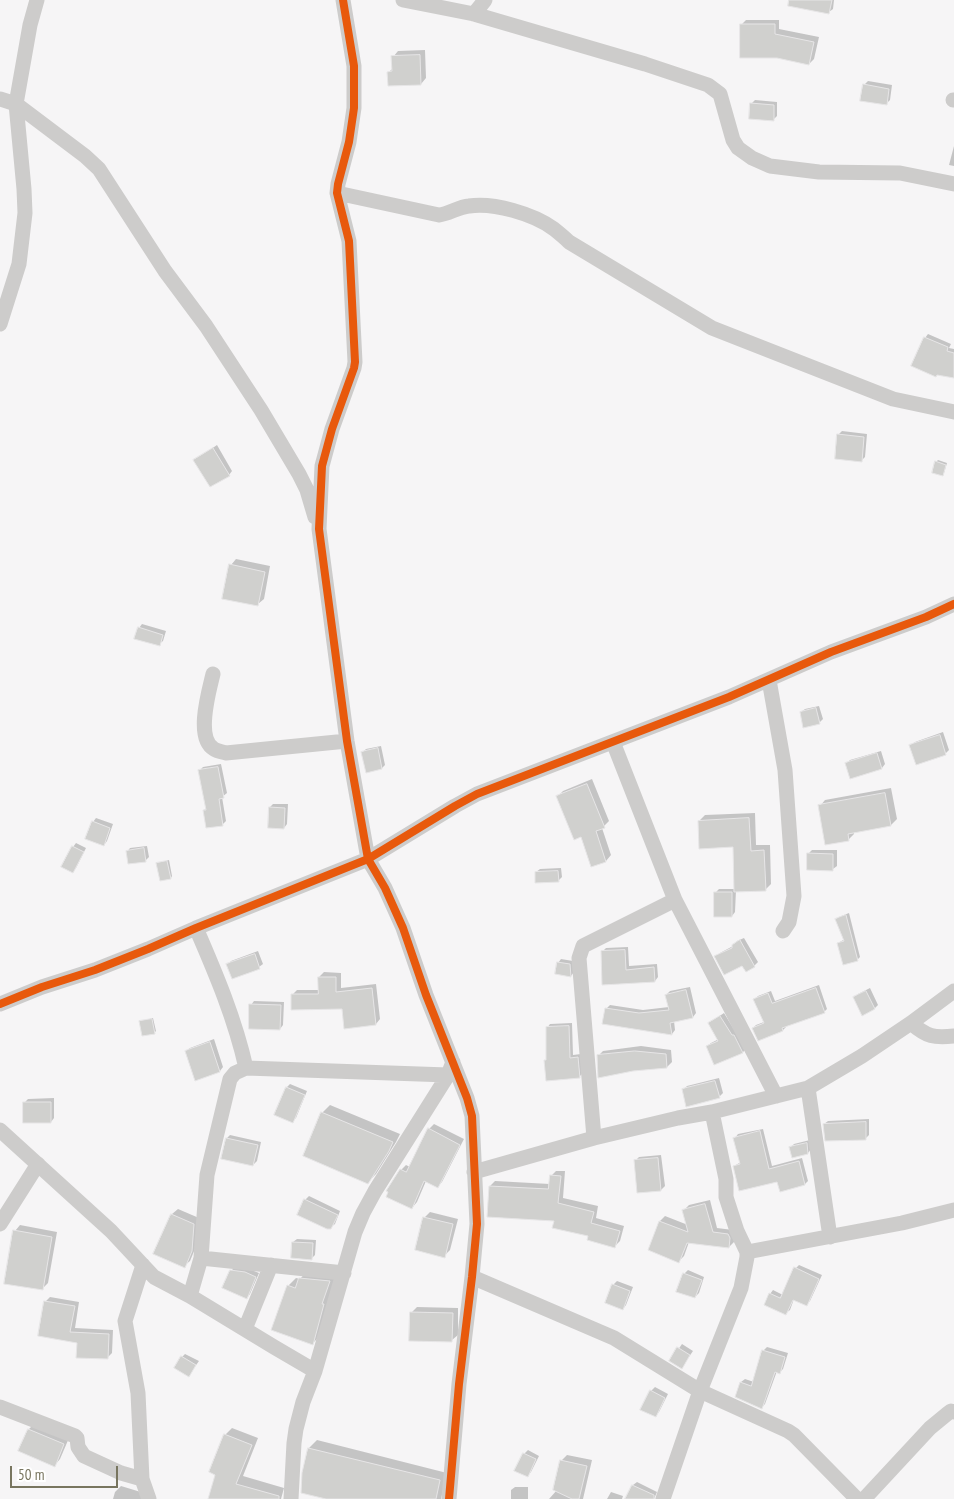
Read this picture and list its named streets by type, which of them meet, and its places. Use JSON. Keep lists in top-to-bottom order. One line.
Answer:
{"scale_bar":"50 m"}
